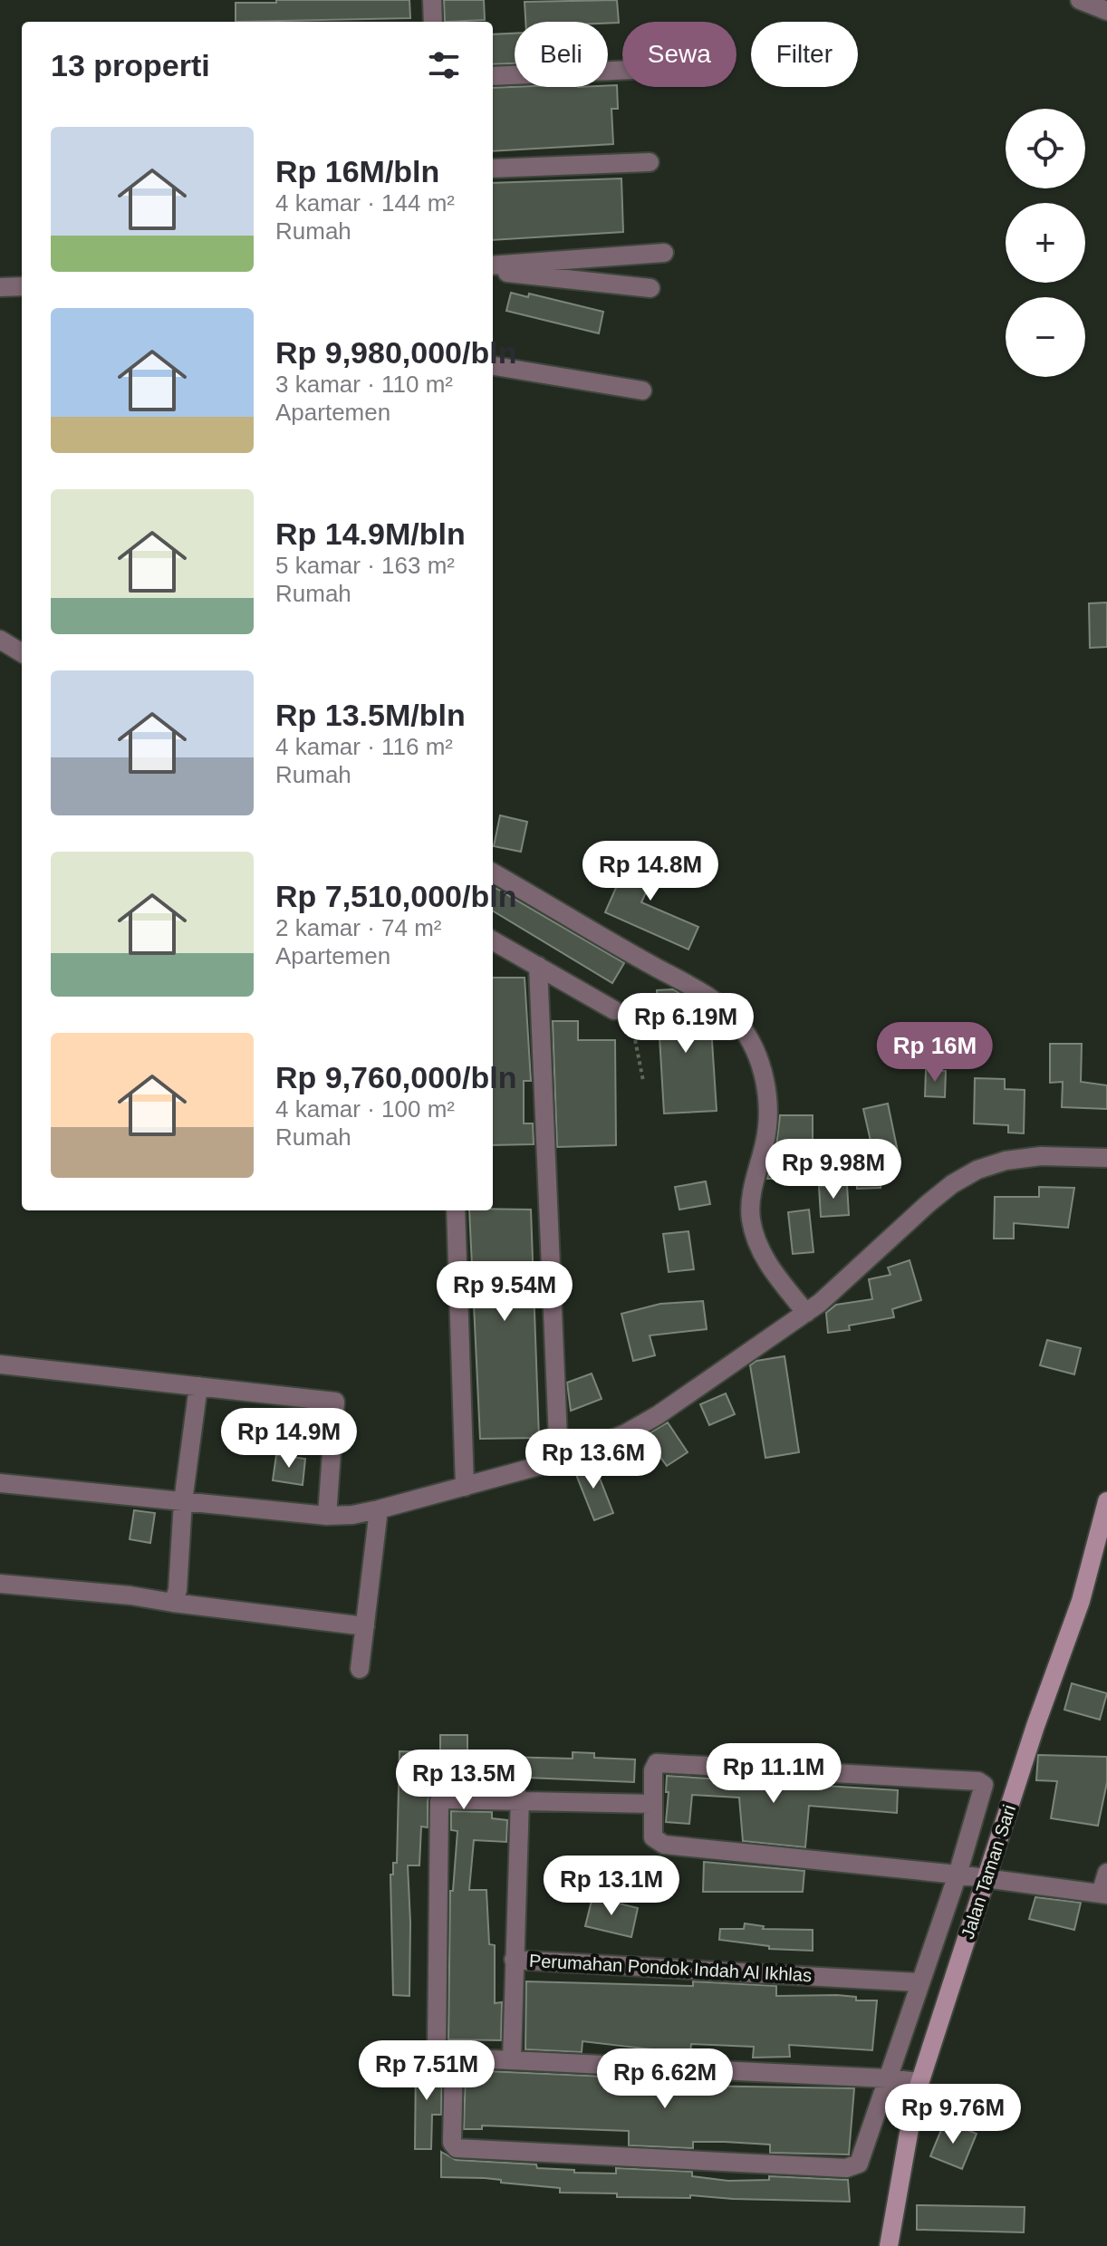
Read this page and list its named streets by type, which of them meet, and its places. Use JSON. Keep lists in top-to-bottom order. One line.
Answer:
{"streets":{"street":["Jalan Taman Sari","Perumahan Pondok Indah Al Ikhlas"]},"page":{"chip":["Beli","Sewa","Filter"],"heading":"13 properti","map_buttons":["+","−"],"list":[{"name":"Rp 16M/bln","note":"4 kamar · 144 m² · Rumah"},{"name":"Rp 9,980,000/bln","note":"3 kamar · 110 m² · Apartemen"},{"name":"Rp 14.9M/bln","note":"5 kamar · 163 m² · Rumah"},{"name":"Rp 13.5M/bln","note":"4 kamar · 116 m² · Rumah"},{"name":"Rp 7,510,000/bln","note":"2 kamar · 74 m² · Apartemen"},{"name":"Rp 9,760,000/bln","note":"4 kamar · 100 m² · Rumah"}],"price":["Rp 14.8M","Rp 6.19M","Rp 16M","Rp 9.98M","Rp 9.54M","Rp 14.9M","Rp 13.6M","Rp 11.1M","Rp 13.5M","Rp 13.1M","Rp 7.51M","Rp 6.62M","Rp 9.76M"]}}
